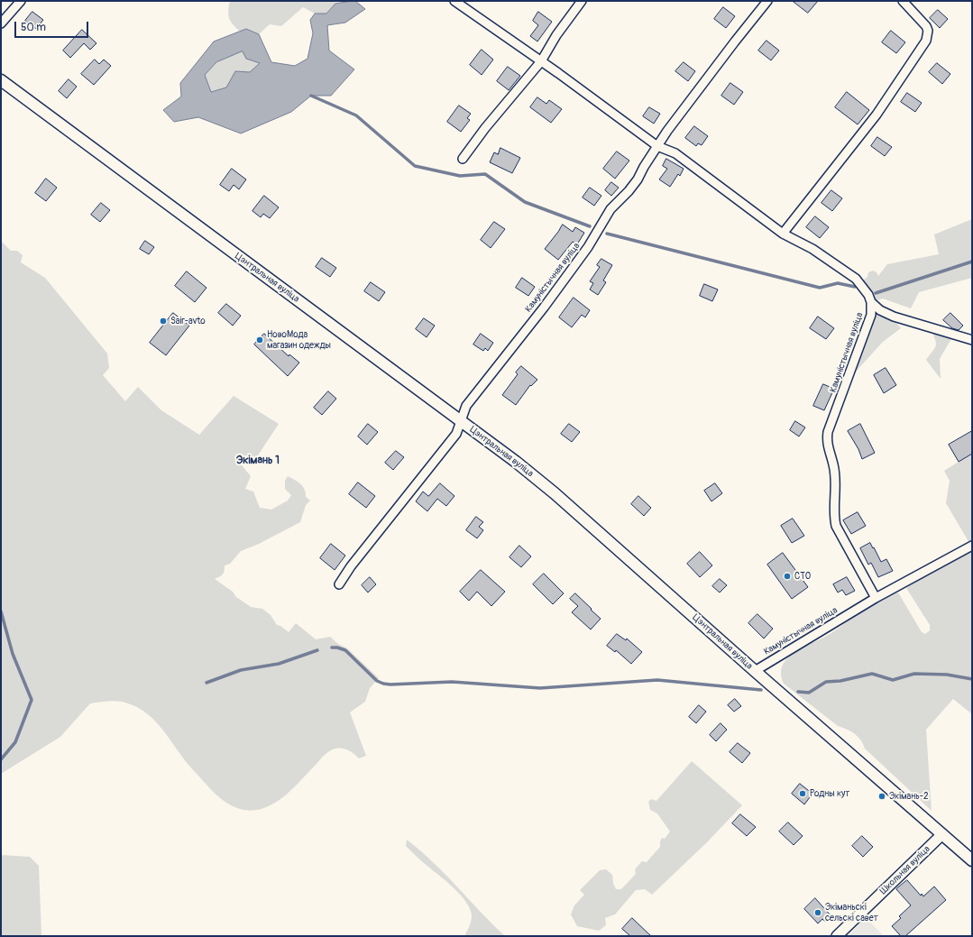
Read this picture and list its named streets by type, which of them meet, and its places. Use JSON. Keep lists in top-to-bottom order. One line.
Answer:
{"streets":{"main road":["Цэнтральная вуліца"],"street":["Камуністычная вуліца","Школьная вуліца"]},"crossings":[["Цэнтральная вуліца","Камуністычная вуліца"],["Цэнтральная вуліца","Школьная вуліца"]],"districts":["Экімань 1"],"places":["Sair-avto","НовоМода магазин одежды","СТО","Родны кут","Экімань-2","Экіманьскі сельскі савет"],"scale_bar":"50 m"}
